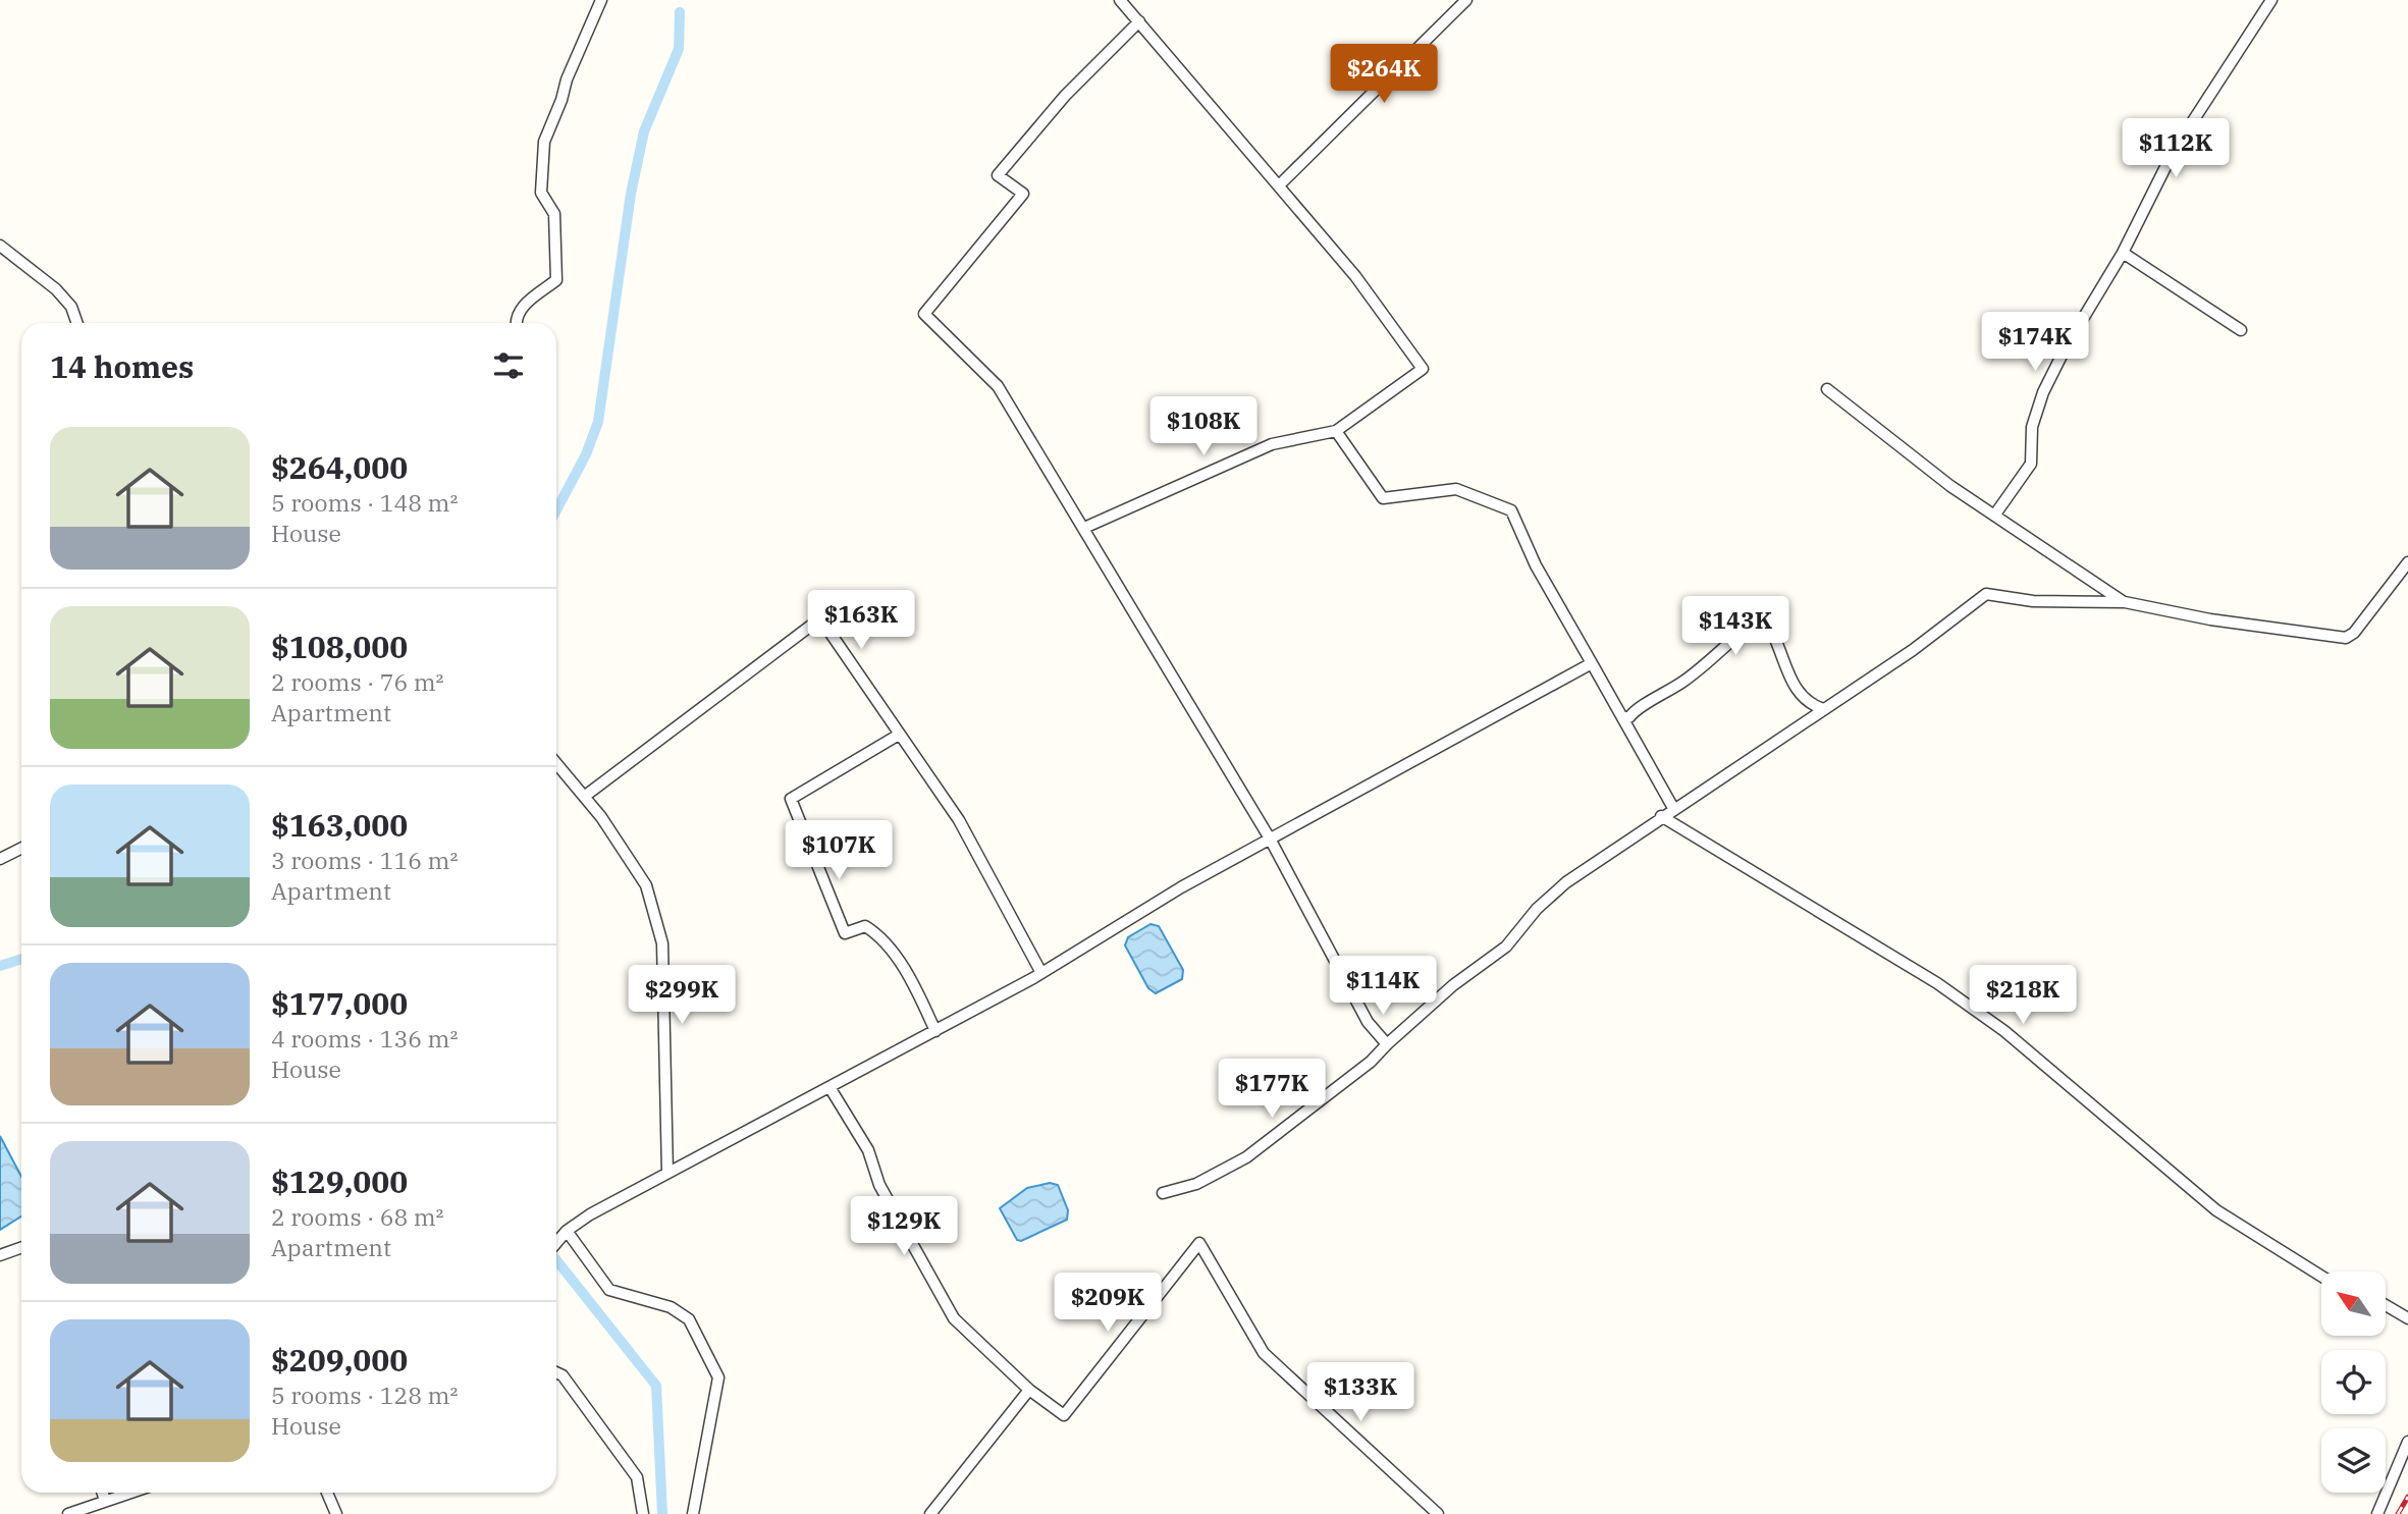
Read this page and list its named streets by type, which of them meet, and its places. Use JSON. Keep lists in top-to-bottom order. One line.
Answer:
{"north":"top left","page":{"price":["$264K","$112K","$174K","$108K","$163K","$143K","$107K","$114K","$299K","$218K","$177K","$129K","$209K","$133K"],"heading":"14 homes","list":[{"name":"$264,000","note":"5 rooms · 148 m² · House"},{"name":"$108,000","note":"2 rooms · 76 m² · Apartment"},{"name":"$163,000","note":"3 rooms · 116 m² · Apartment"},{"name":"$177,000","note":"4 rooms · 136 m² · House"},{"name":"$129,000","note":"2 rooms · 68 m² · Apartment"},{"name":"$209,000","note":"5 rooms · 128 m² · House"}]}}
